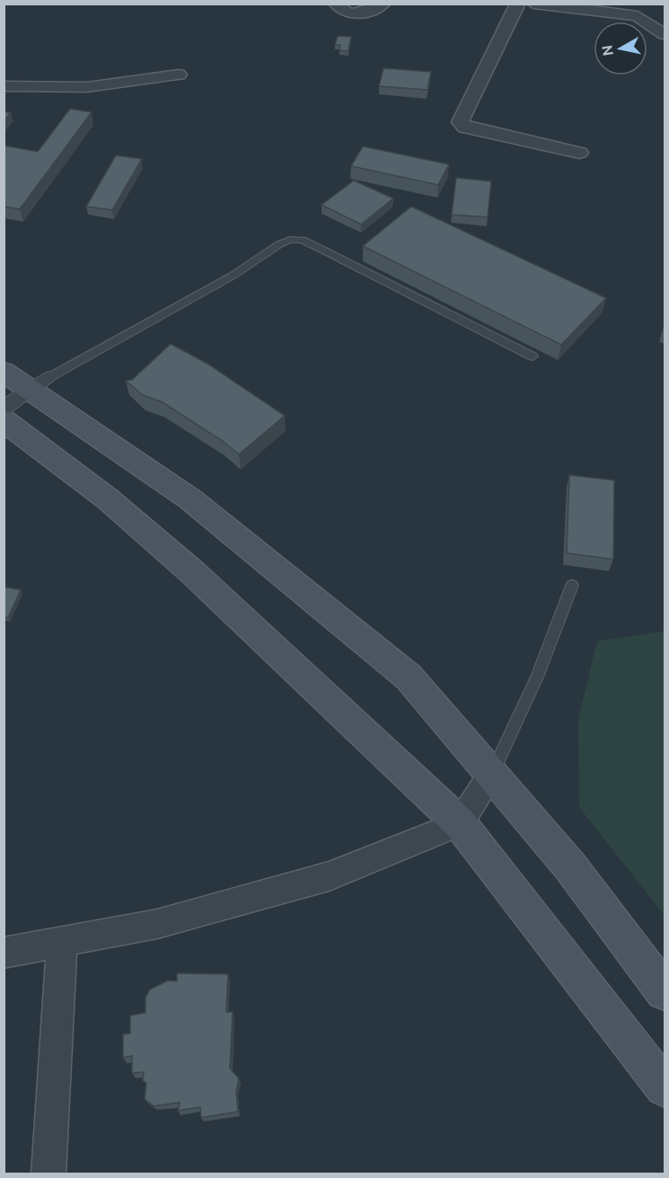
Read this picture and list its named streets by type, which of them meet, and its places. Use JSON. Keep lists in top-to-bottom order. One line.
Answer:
{"north":"left"}
